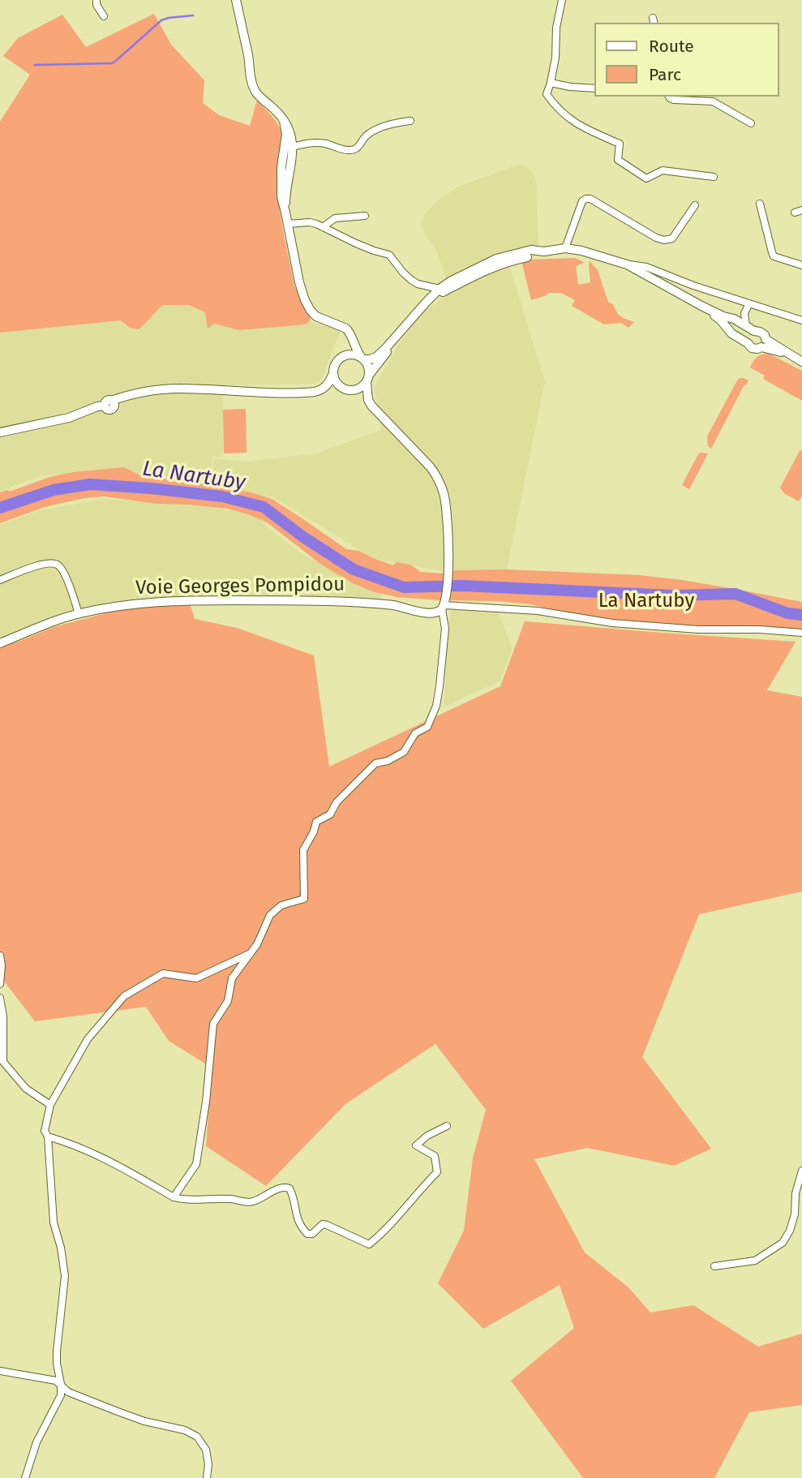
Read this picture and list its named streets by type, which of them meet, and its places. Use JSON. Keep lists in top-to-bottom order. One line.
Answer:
{"streets":{"main road":["Voie Georges Pompidou"]},"water":["La Nartuby"],"parks":["La Nartuby"],"legend":["Route","Parc"]}
